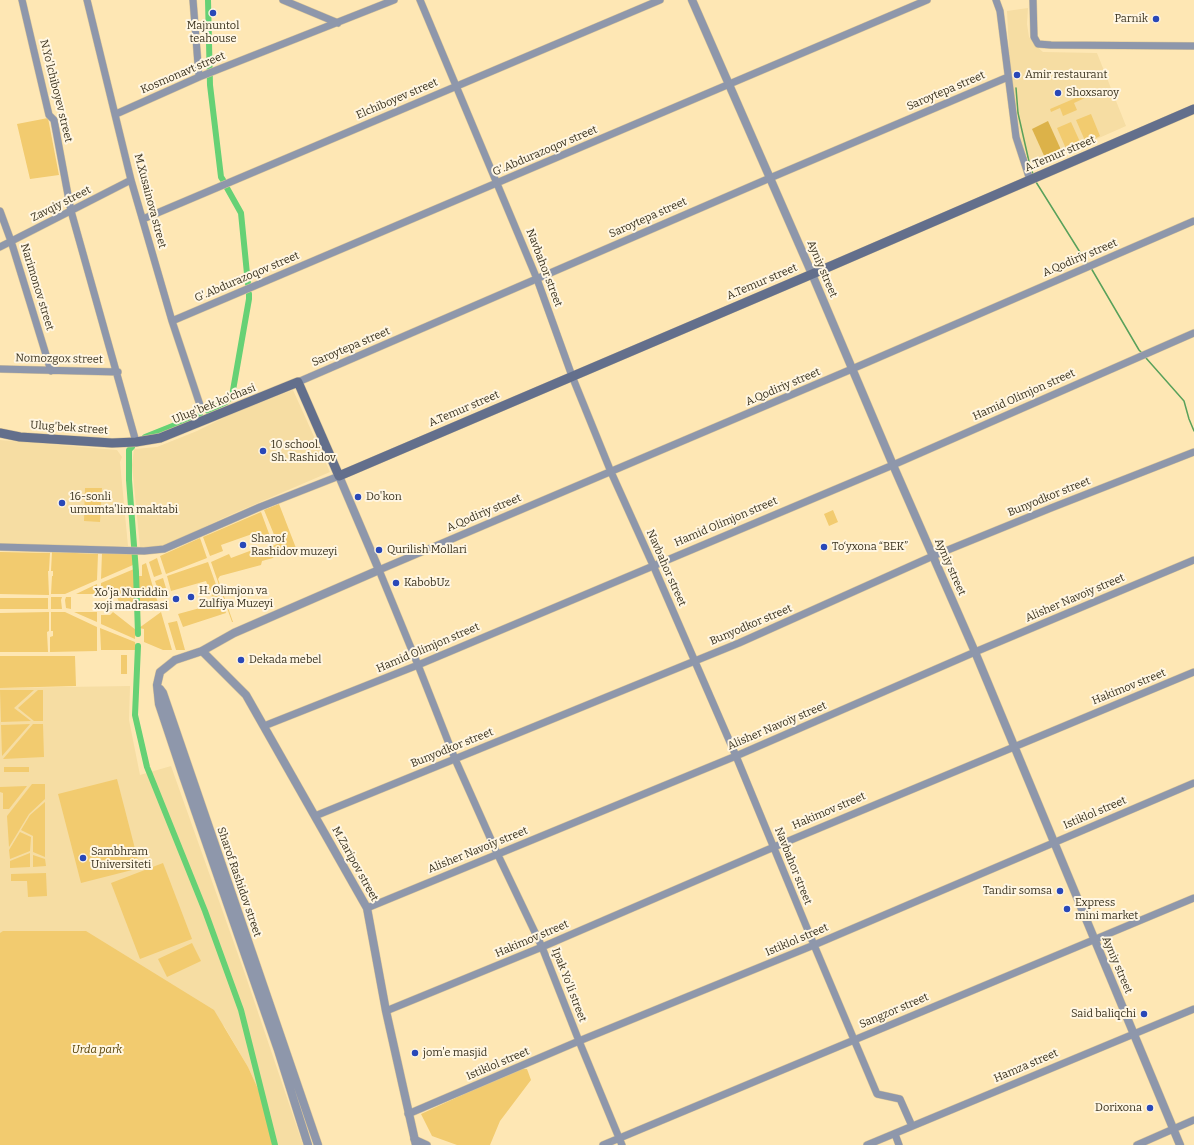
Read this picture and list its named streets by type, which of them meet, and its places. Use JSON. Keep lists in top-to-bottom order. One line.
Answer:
{"streets":{"main road":["A.Temur street","Ulug'bek ko'chasi","Ulug'bek street"],"street":["Kosmonavt street","N.Yo'lchiboyev street","Saroytepa street","Elchiboyev street","G'.Abdurazoqov street","M.Xusainova street","Zavqiy street","A.Qodiriy street","Navbahor street","Ayniy street","Narimonov street","Nomozgoх street","Hamid Olimjon street","Bunyodkor street","Alisher Navoiy street","Hakimov street","Istiklol street","M.Zaripov street","Sharof Rashidov street","Ipak Yo'li street","Sangzor street","Hamza street"]},"crossings":[["Kosmonavt street","M.Xusainova street"],["N.Yo'lchiboyev street","Zavqiy street"],["Saroytepa street","Navbahor street"],["Saroytepa street","Ayniy street"],["Saroytepa street","Ulug'bek ko'chasi"],["Elchiboyev street","M.Xusainova street"],["Elchiboyev street","Navbahor street"],["G'.Abdurazoqov street","M.Xusainova street"],["G'.Abdurazoqov street","Navbahor street"],["G'.Abdurazoqov street","Ayniy street"],["A.Temur street","Navbahor street"],["A.Temur street","Ayniy street"],["M.Xusainova street","Zavqiy street"],["Zavqiy street","Narimonov street"],["A.Qodiriy street","Navbahor street"],["A.Qodiriy street","Ayniy street"],["A.Qodiriy street","Ipak Yo'li street"],["Navbahor street","Hamid Olimjon street"],["Navbahor street","Bunyodkor street"],["Navbahor street","Alisher Navoiy street"],["Navbahor street","Hakimov street"],["Navbahor street","Istiklol street"],["Navbahor street","Sangzor street"],["Navbahor street","Hamza street"],["Ayniy street","Hamid Olimjon street"],["Ayniy street","Bunyodkor street"],["Ayniy street","Alisher Navoiy street"],["Ayniy street","Hakimov street"],["Ayniy street","Istiklol street"],["Ayniy street","Sangzor street"],["Ayniy street","Hamza street"],["Narimonov street","Nomozgoх street"],["Hamid Olimjon street","M.Zaripov street"],["Hamid Olimjon street","Ipak Yo'li street"],["Ulug'bek ko'chasi","Ulug'bek street"],["Bunyodkor street","M.Zaripov street"],["Bunyodkor street","Ipak Yo'li street"],["Alisher Navoiy street","M.Zaripov street"],["Alisher Navoiy street","Ipak Yo'li street"],["Hakimov street","M.Zaripov street"],["Hakimov street","Ipak Yo'li street"],["Istiklol street","M.Zaripov street"],["Istiklol street","Ipak Yo'li street"],["Ipak Yo'li street","Sangzor street"]],"parks":["Urda park"],"places":["Majnuntol teahouse","Parnik","Amir restaurant","Shoxsaroy","10 school. Sh. Rashidov","Do'kon","16-sonli umumta'lim maktabi","Sharof Rashidov muzeyi","To‘yxona “BEK”","Qurilish Mollari","KabobUz","H. Olimjon va Zulfiya Muzeyi","Xo'ja Nuriddin xoji madrasasi","Dekada mebel","Sambhram Universiteti","Tandir somsa","Express mini market","Said baliqchi","jom'e masjid","Dorixona"]}
